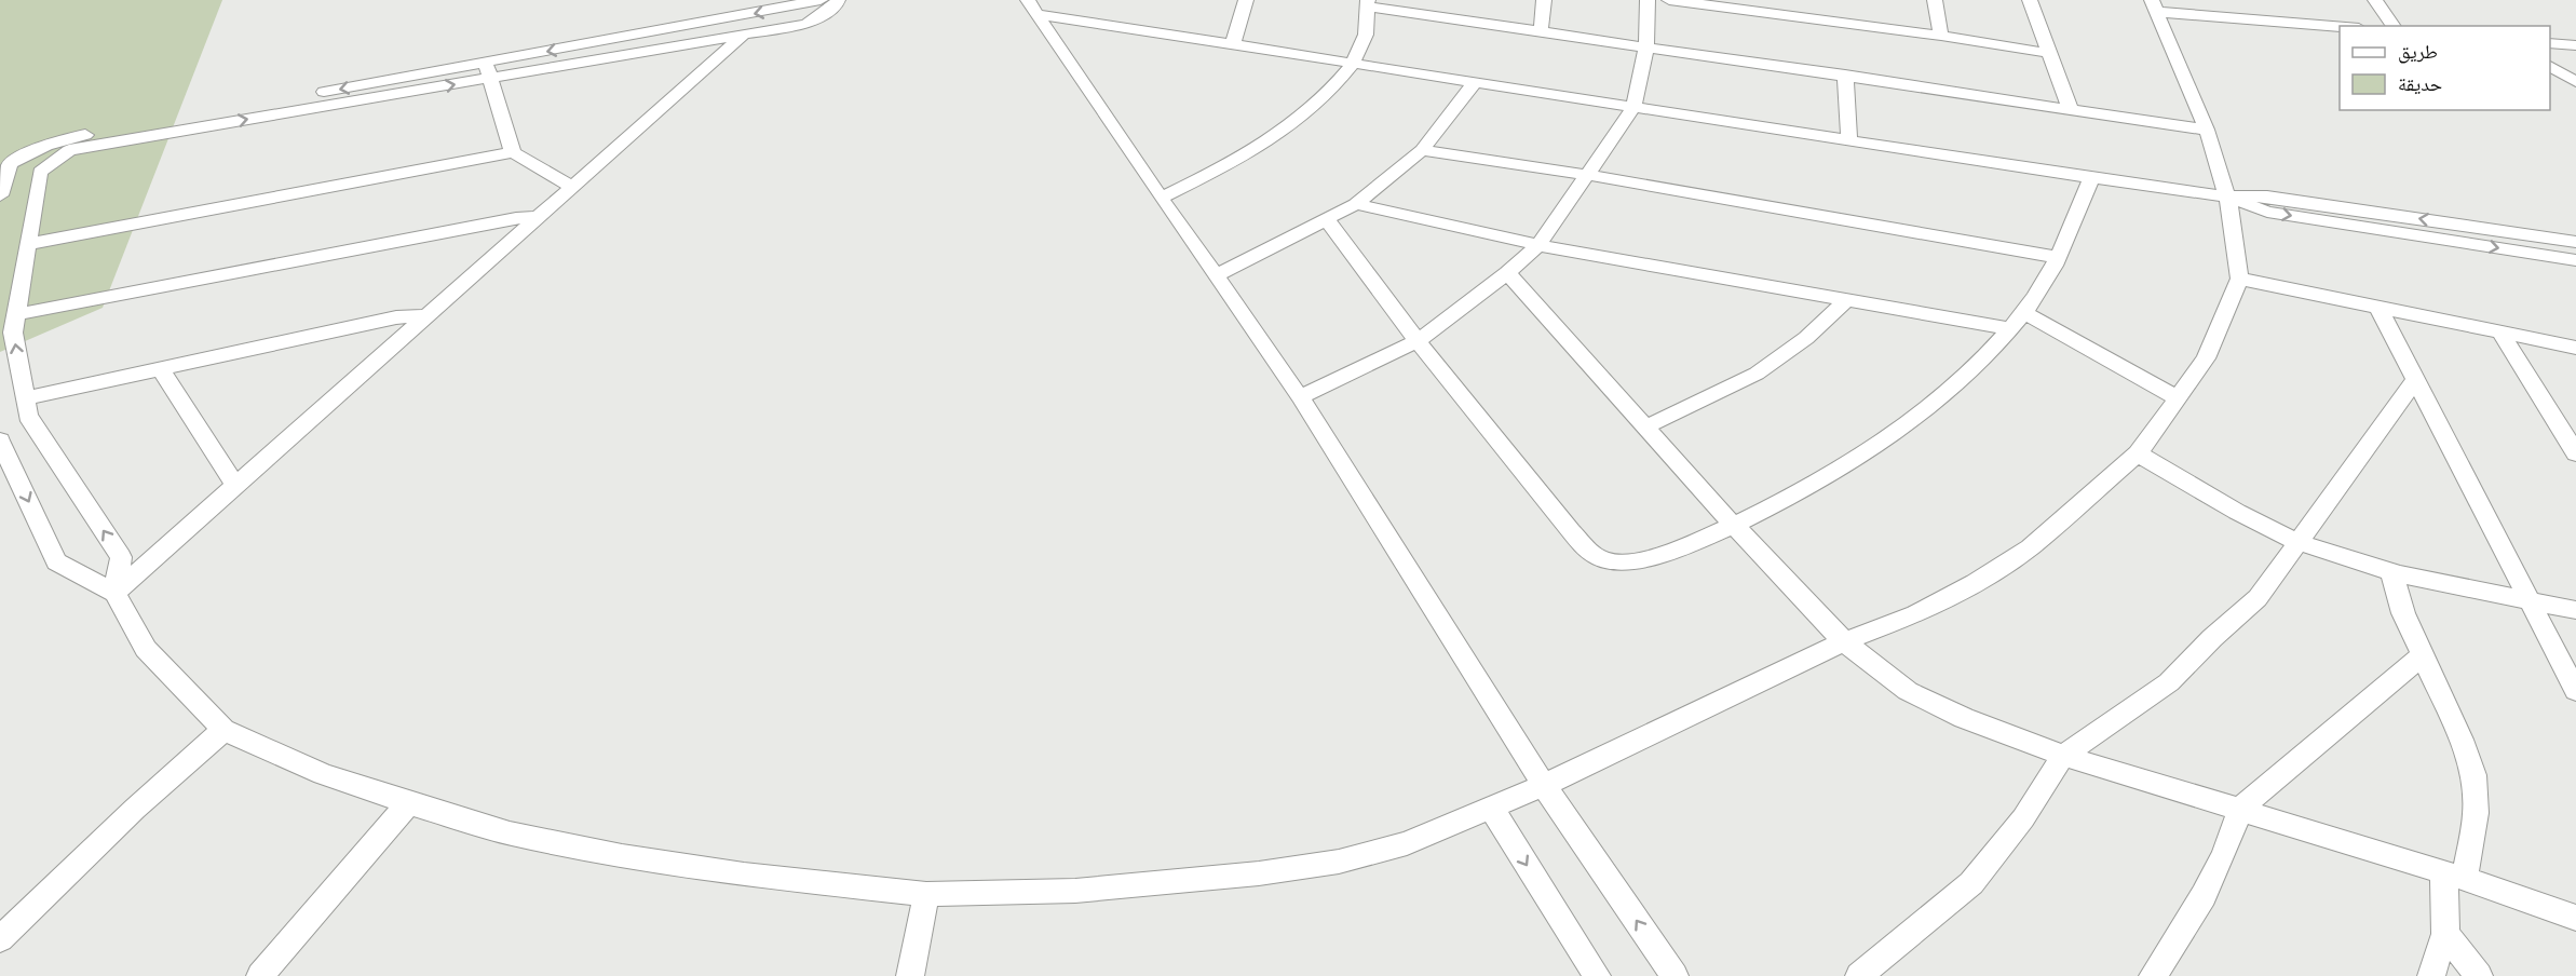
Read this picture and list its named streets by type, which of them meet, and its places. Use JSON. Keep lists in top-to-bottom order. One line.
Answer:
{"legend":["طريق","حديقة"]}
